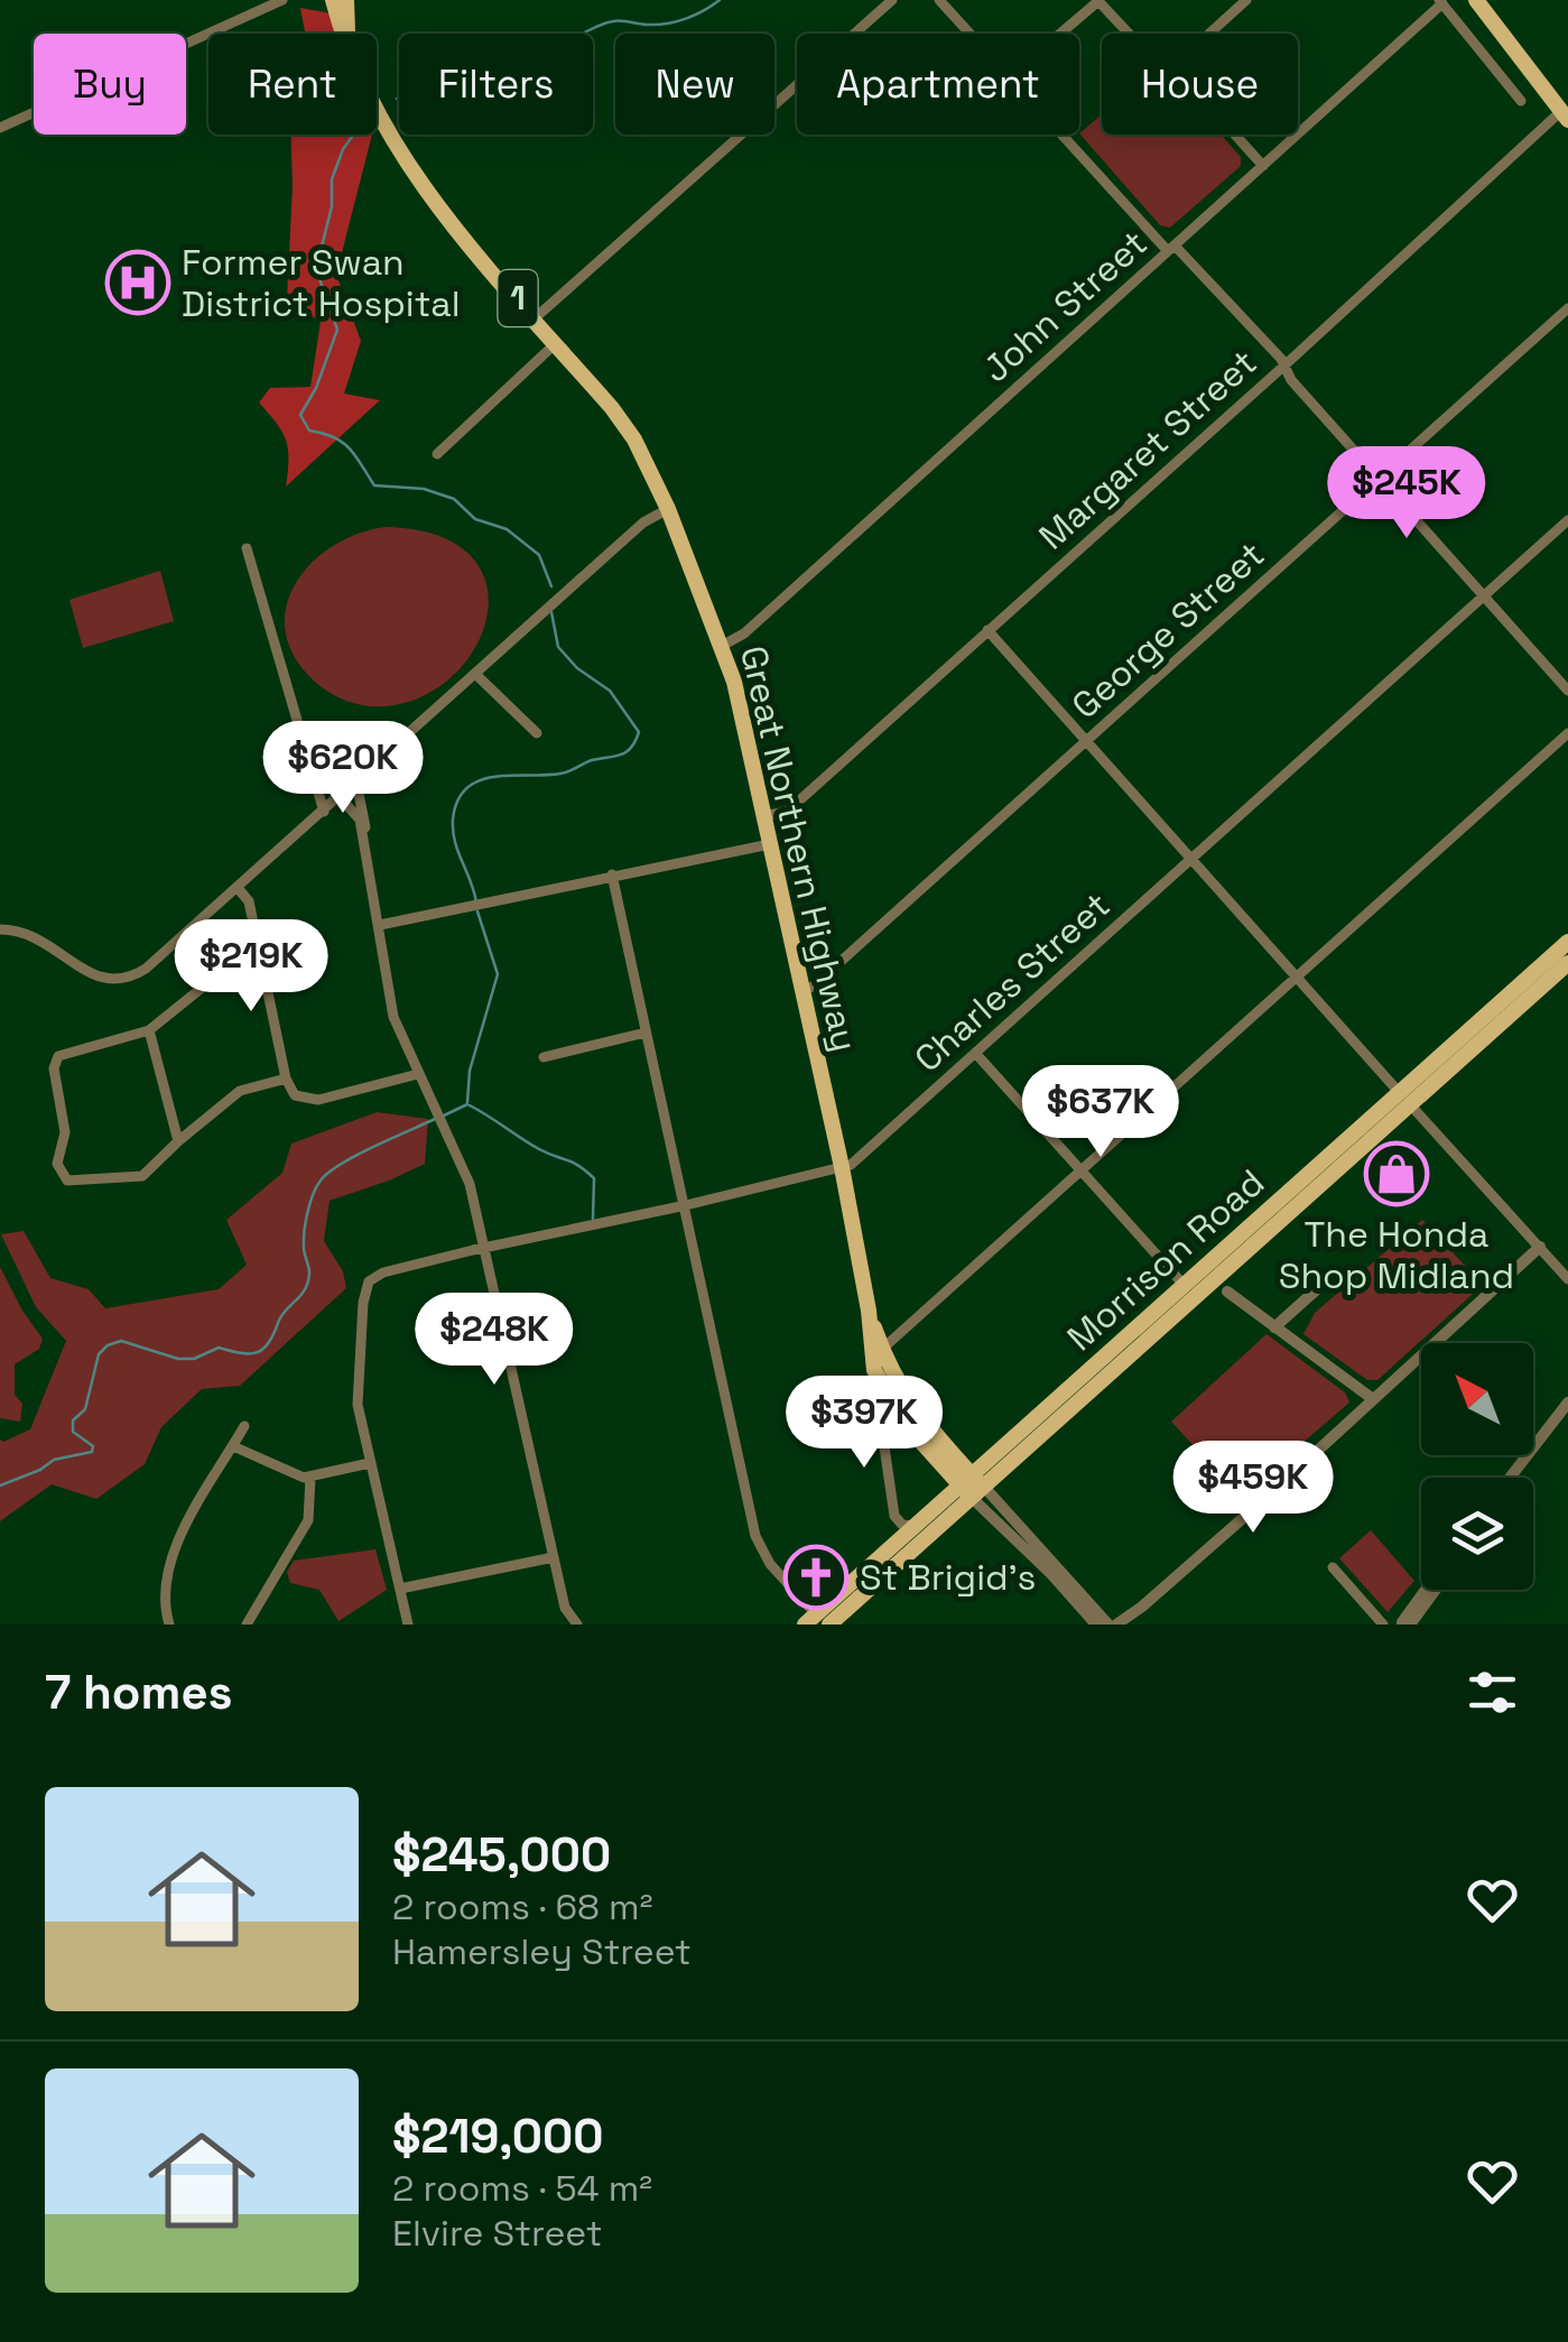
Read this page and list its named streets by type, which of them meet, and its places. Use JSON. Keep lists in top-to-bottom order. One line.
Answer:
{"streets":{"main road":["1","Great Northern Highway","Morrison Road"],"street":["John Street","Margaret Street","George Street","Charles Street"]},"crossings":[["John Street","Great Northern Highway"],["Margaret Street","Great Northern Highway"],["George Street","Great Northern Highway"],["Great Northern Highway","Charles Street"],["Great Northern Highway","Morrison Road"]],"places":{"hospital":["Former Swan District Hospital"],"shop":["The Honda Shop Midland"],"church":["St Brigid's"]},"north":"top left","page":{"chip":["Buy","Rent","Filters","New","Apartment","House"],"price":["$245K","$620K","$219K","$637K","$248K","$397K","$459K"],"heading":"7 homes","list":[{"name":"$245,000","note":"2 rooms · 68 m² · Hamersley Street"},{"name":"$219,000","note":"2 rooms · 54 m² · Elvire Street"}]}}
